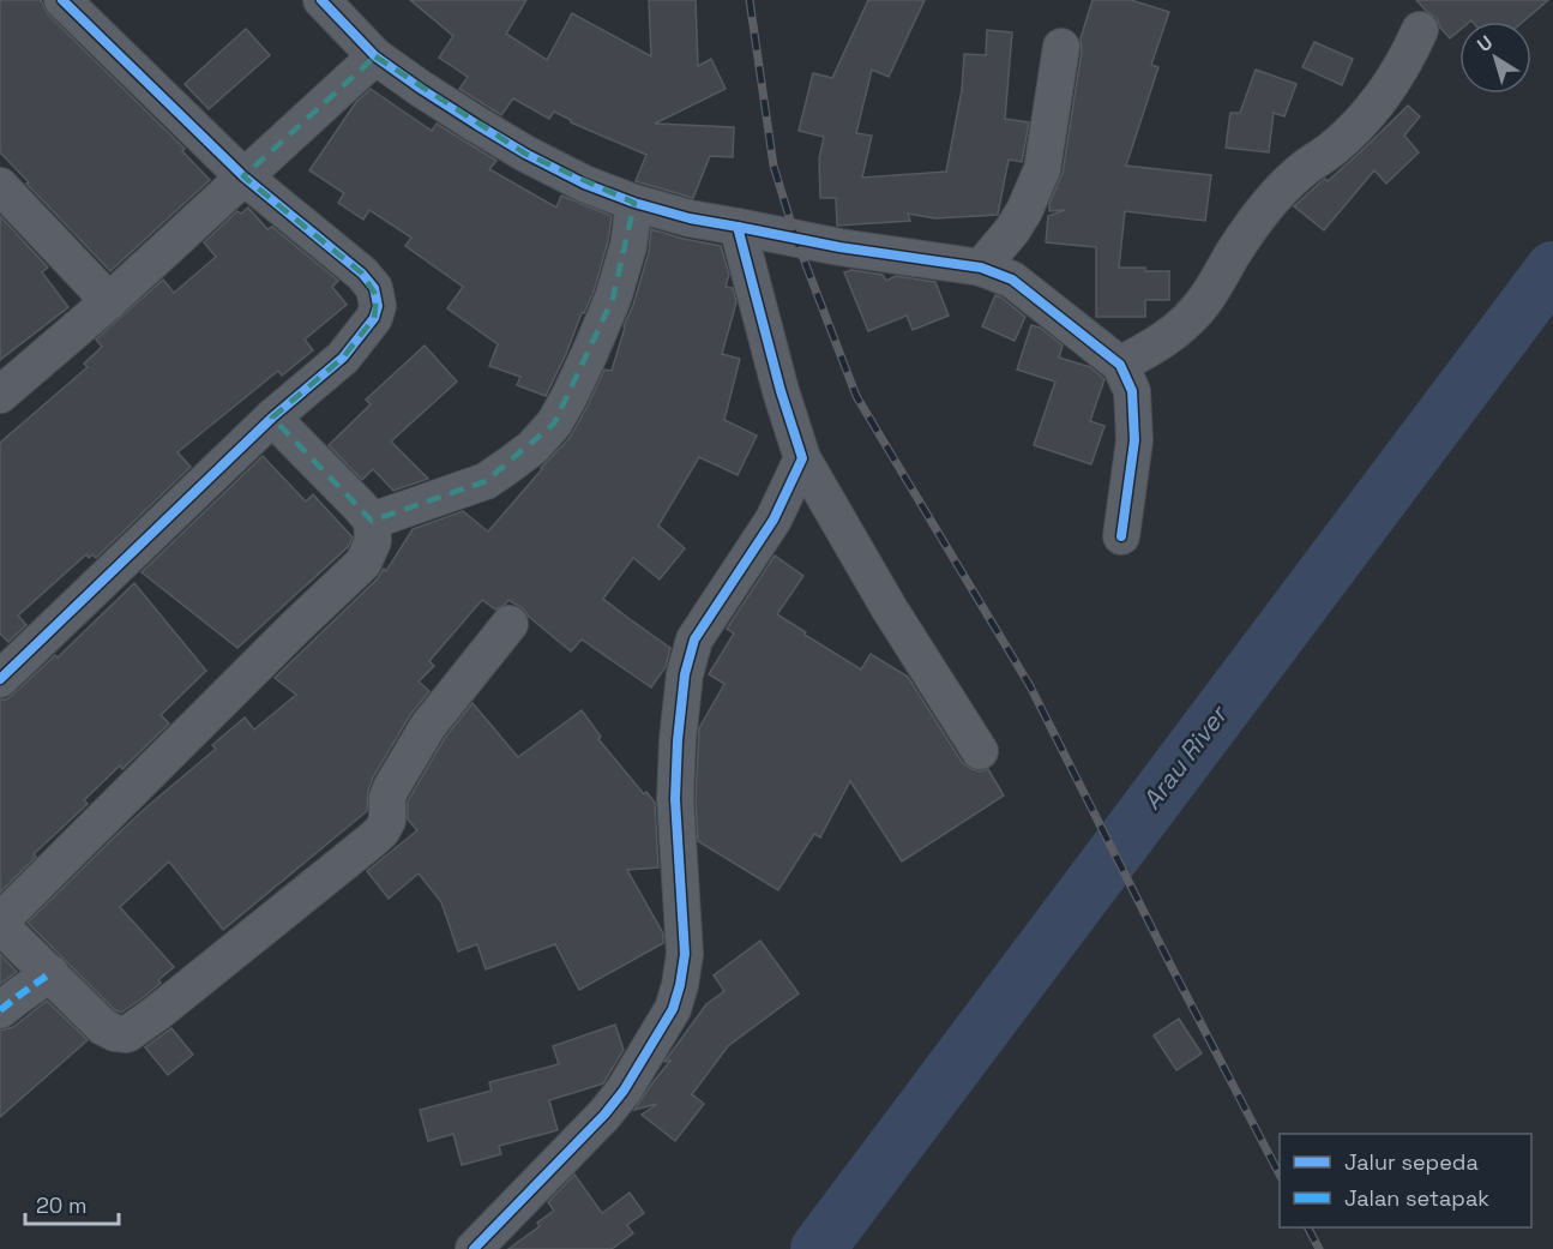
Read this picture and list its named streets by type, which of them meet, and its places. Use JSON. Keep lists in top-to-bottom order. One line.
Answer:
{"water":["Arau River"],"legend":["Jalur sepeda","Jalan setapak"],"scale_bar":"20 m","north":"top left"}
